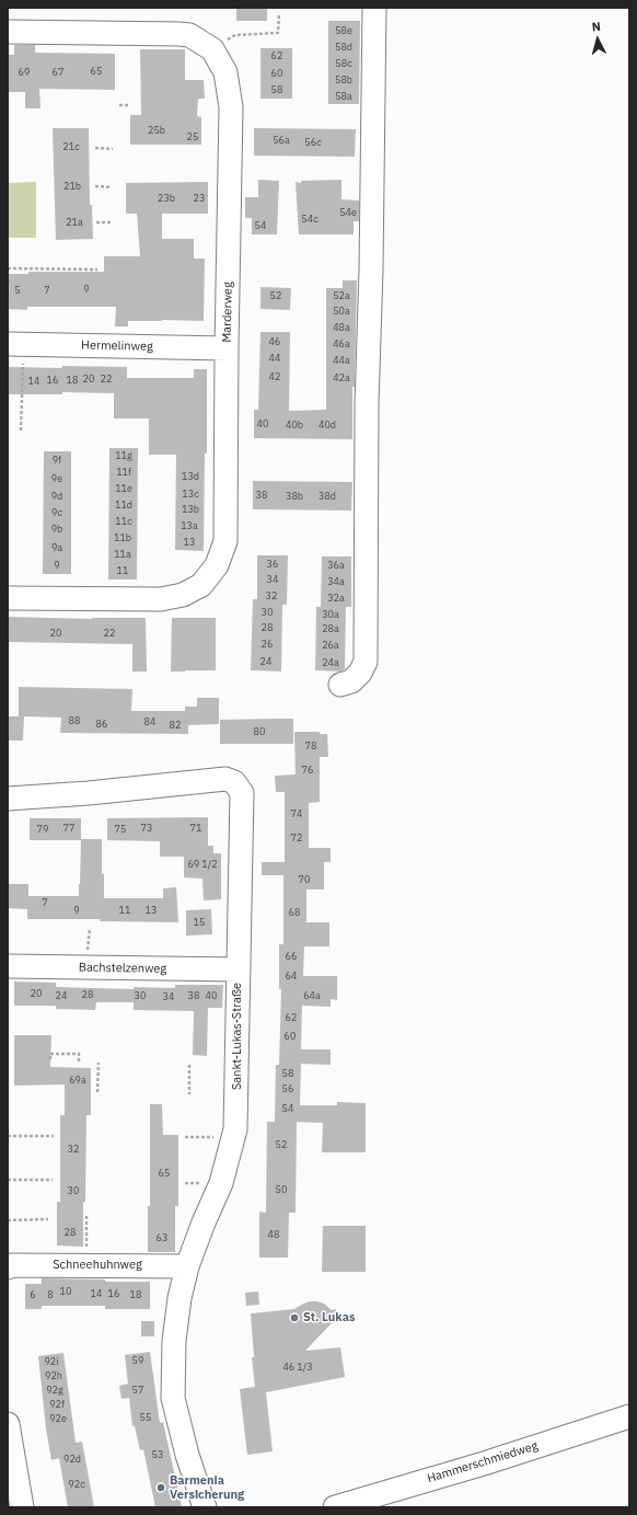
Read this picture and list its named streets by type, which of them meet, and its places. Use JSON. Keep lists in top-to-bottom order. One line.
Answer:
{"streets":{"street":["Marderweg","Hermelinweg","Bachstelzenweg","Sankt-Lukas-Straße","Schneehuhnweg","Hammerschmiedweg"]},"crossings":[["Marderweg","Hermelinweg"],["Bachstelzenweg","Sankt-Lukas-Straße"],["Sankt-Lukas-Straße","Schneehuhnweg"]],"places":["St. Lukas","Barmenia Versicherung"],"house_numbers":["58e","58d","62","58c","65","69","67","60","58b","58","58a","25b","25","56a","56c","21c","21b","23b","23","54e","54c","21a","54","9","5","7","52","52a","50a","48a","46","46a","44","44a","42","42a","20","22","16","18","14","40","40b","40d","11g","9f","11f","13d","9e","11e","13c","38","9d","38b","38d","11d","13b","9c","11c","13a","9b","11b","13","9a","11a","36","9","36a","11","34","34a","32","32a","30","30a","28","28a","20","22","26","26a","24","24a","88","84","86","82","80","78","76","74","77","73","71","79","75","72","69 1/2","70","7","9","11","13","68","15","66","64","20","28","24","30","38","40","64a","34","62","60","58","69a","56","54","52","32","65","50","30","28","48","63","10","14","16","6","8","18","59","92i","46 1/3","92h","92g","57","92f","55","92e","53","92d","92c"],"north":"top"}
